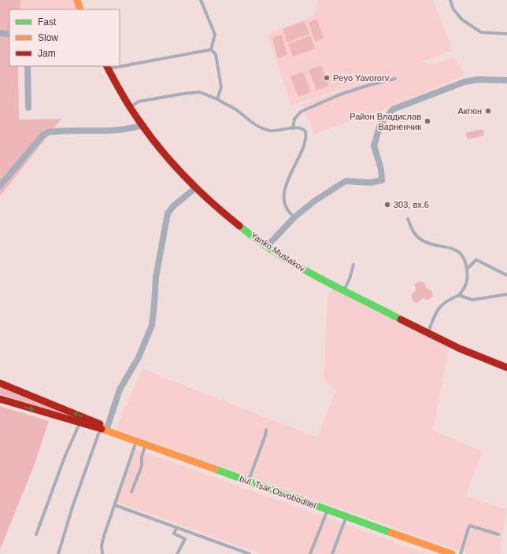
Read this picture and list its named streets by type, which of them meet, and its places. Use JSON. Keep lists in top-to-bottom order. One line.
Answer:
{"streets":{"main road":["Yanko Mustakov","bul. Tsar Osvoboditel"]},"places":["Peyo Yavororv","Акгюн","Район Владислав Варненчик","303, вх.6"],"legend":["Fast","Slow","Jam"]}
